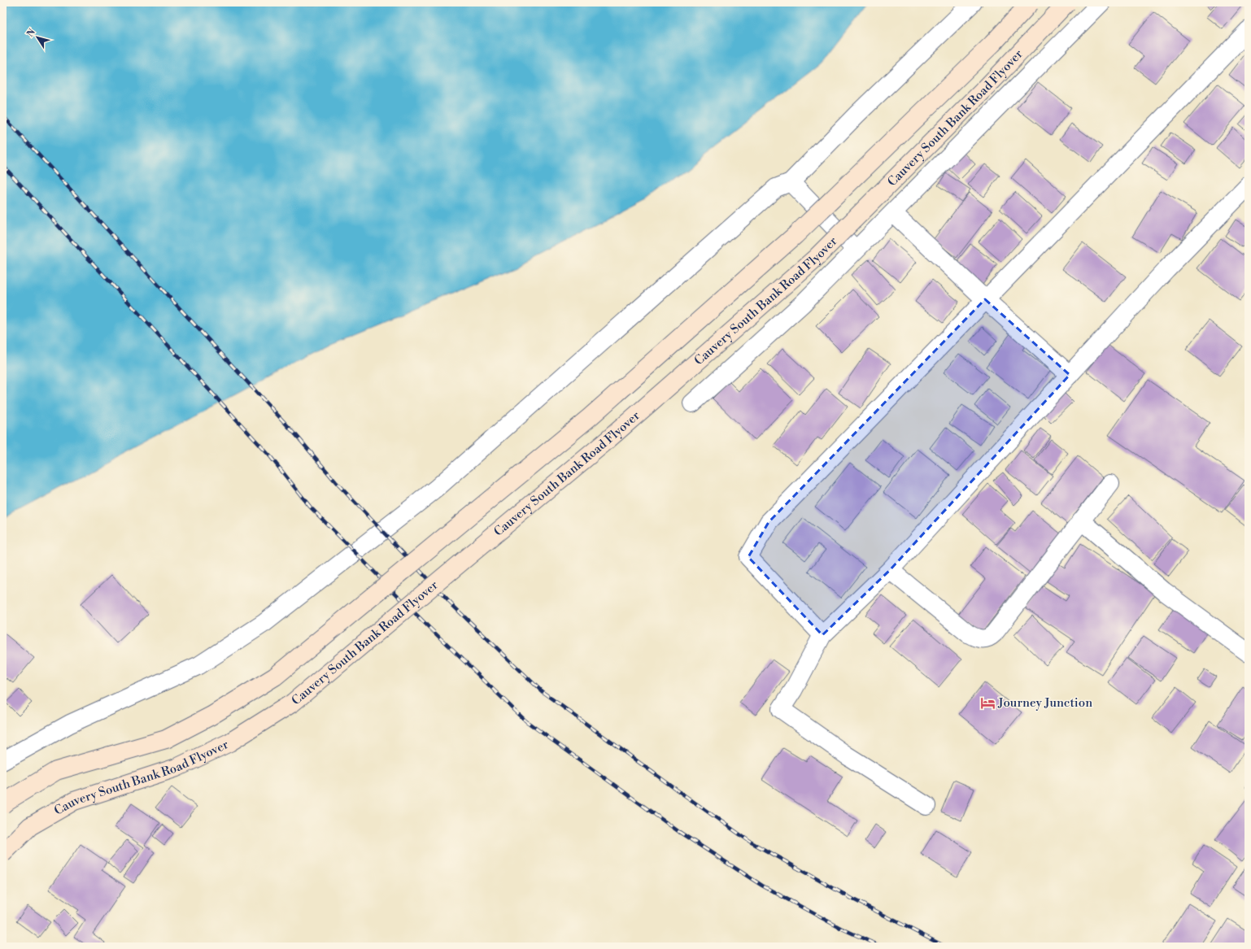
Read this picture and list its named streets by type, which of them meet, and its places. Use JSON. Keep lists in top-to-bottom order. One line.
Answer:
{"streets":{"main road":["Cauvery South Bank Road Flyover"]},"places":{"hotel":["Journey Junction"]},"north":"top left"}
